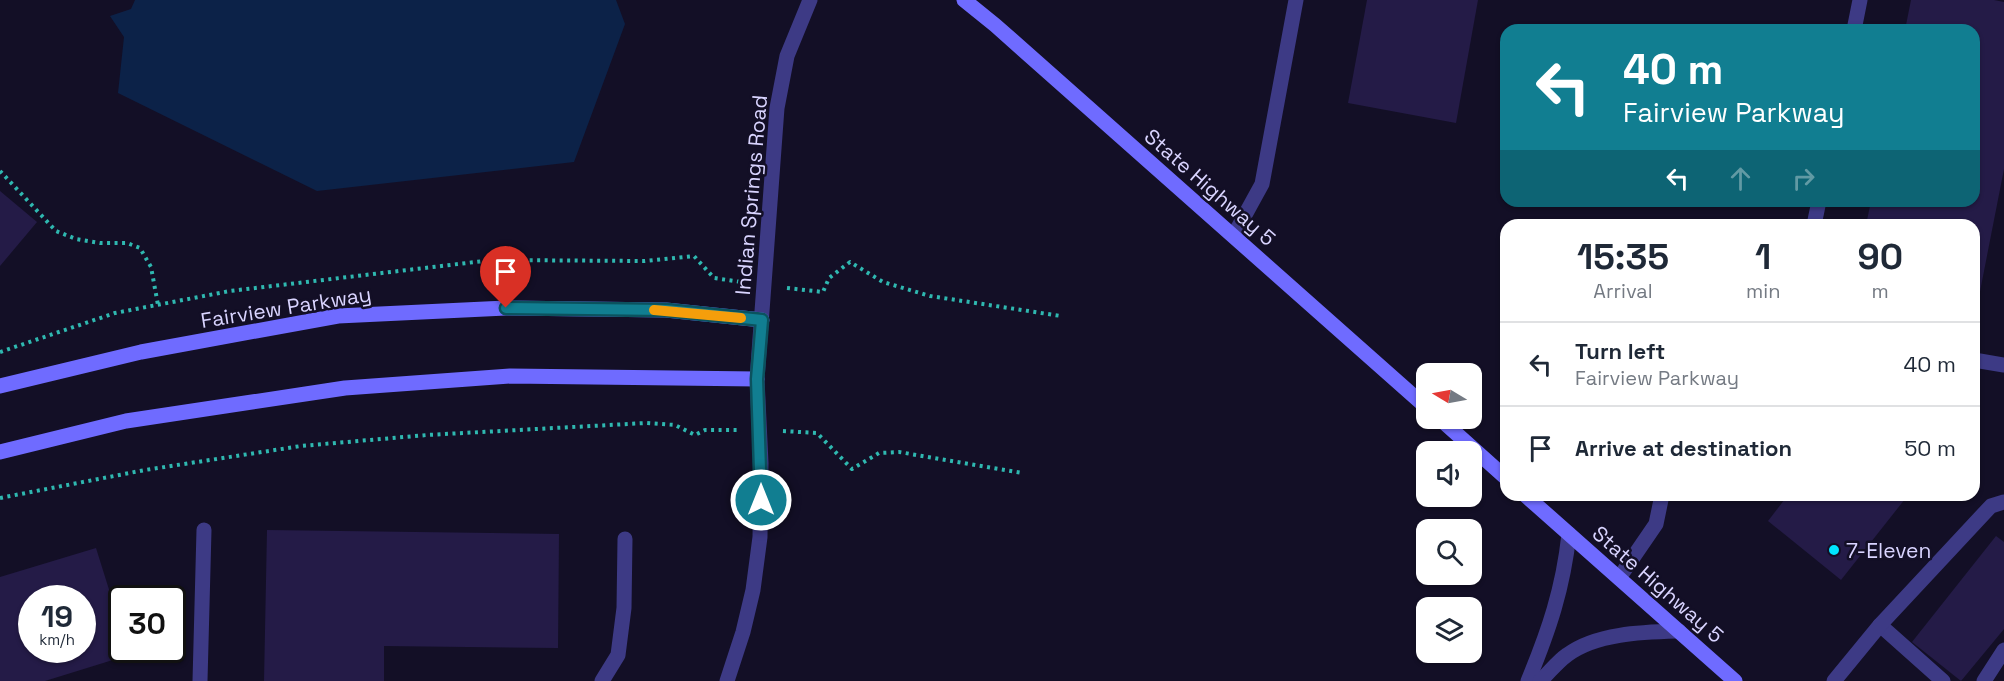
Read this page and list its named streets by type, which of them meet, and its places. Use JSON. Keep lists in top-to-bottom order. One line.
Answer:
{"streets":{"street":["State Highway 5","Indian Springs Road","Fairview Parkway"]},"crossings":[["Indian Springs Road","Fairview Parkway"]],"places":["7-Eleven"],"north":"left","page":{"turn":["40 m","Fairview Parkway"],"eta":["15:35","Arrival","1","min","90","m"],"list":[{"name":"Turn left","note":"Fairview Parkway","value":"40 m"},{"name":"Arrive at destination","value":"50 m"}],"speed":"19 km/h","limit":"30"}}
